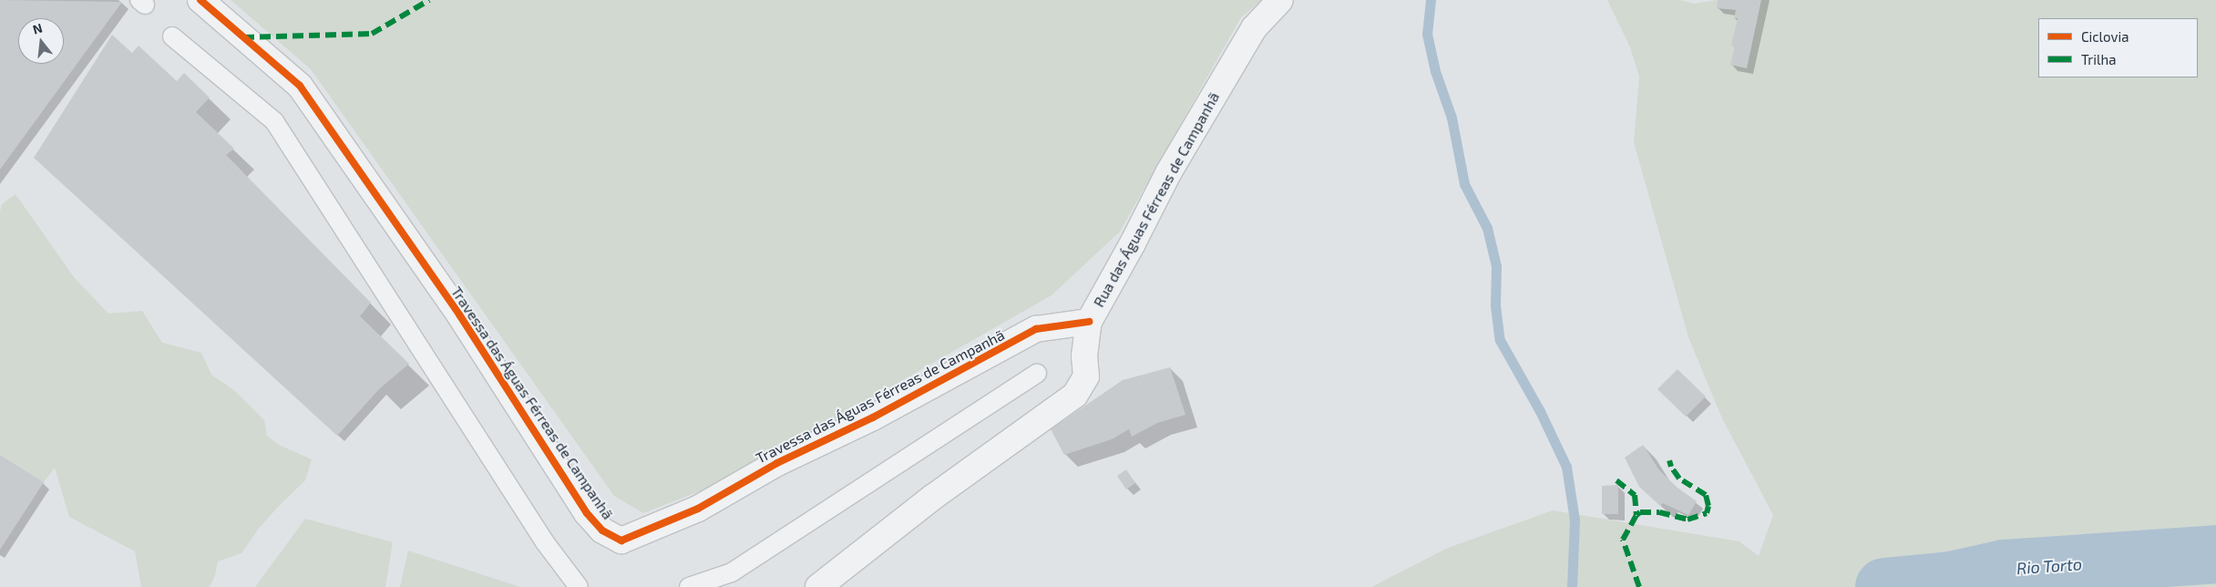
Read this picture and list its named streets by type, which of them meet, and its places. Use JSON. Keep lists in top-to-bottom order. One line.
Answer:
{"streets":{"street":["Rua das Águas Férreas de Campanhã","Travessa das Águas Férreas de Campanhã"]},"crossings":[["Rua das Águas Férreas de Campanhã","Travessa das Águas Férreas de Campanhã"]],"water":["Rio Torto"],"legend":["Ciclovia","Trilha"],"north":"top"}
